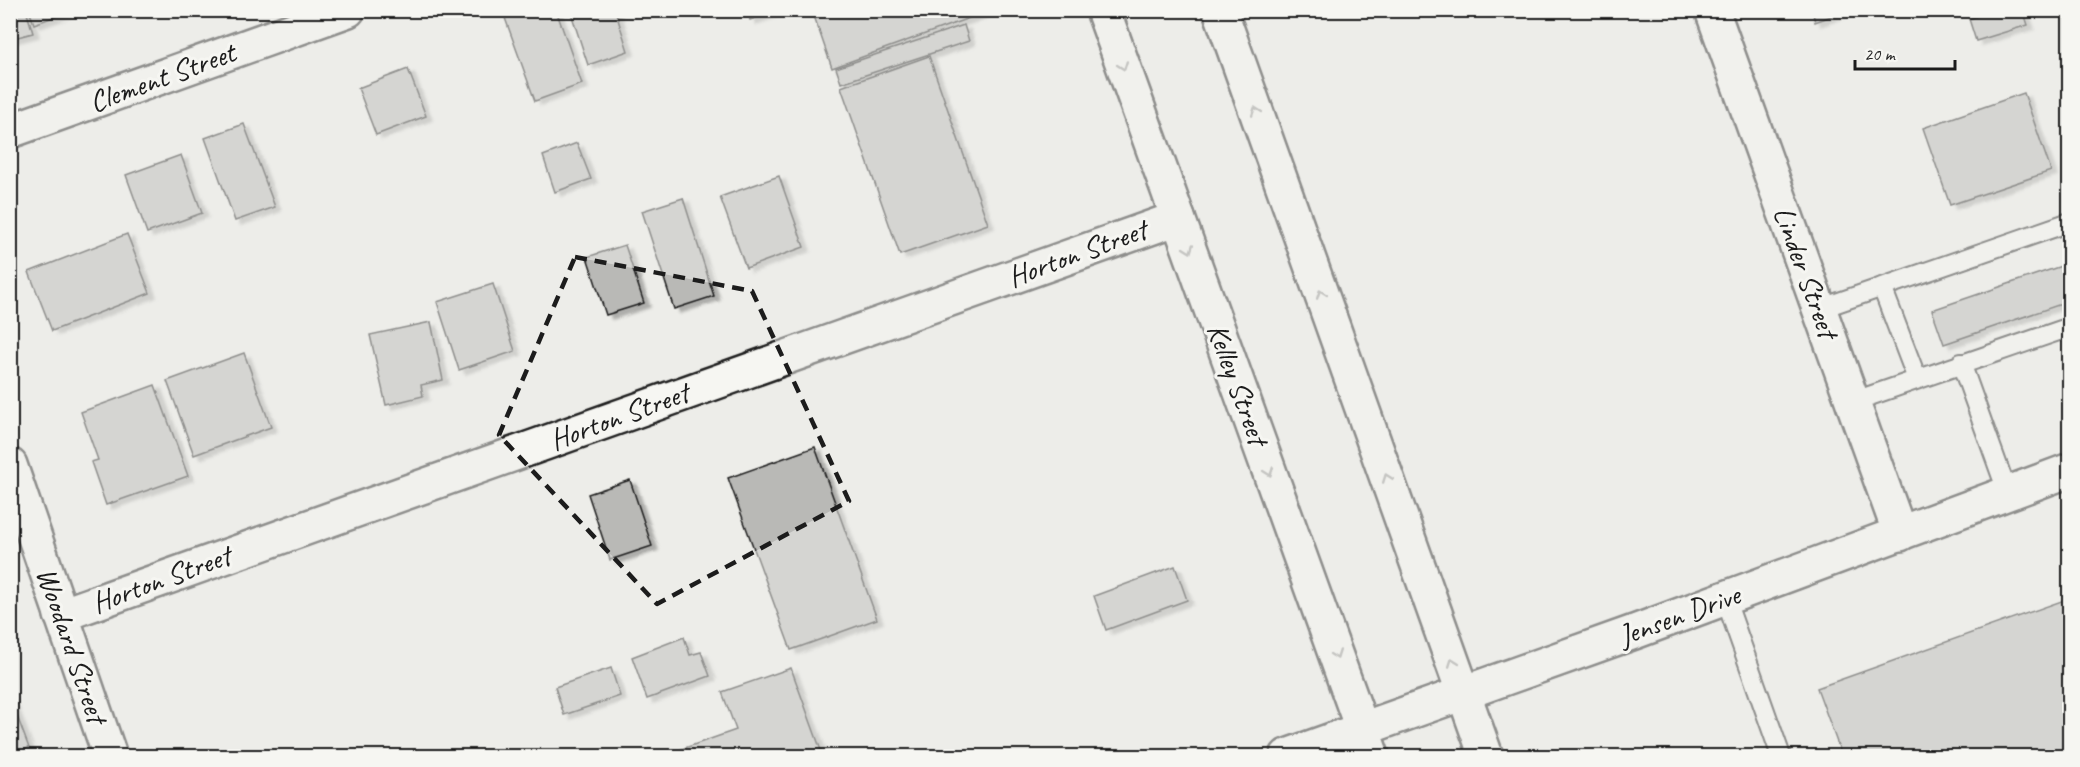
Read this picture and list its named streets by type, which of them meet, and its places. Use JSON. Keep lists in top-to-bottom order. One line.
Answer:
{"streets":{"street":["Clement Street","Horton Street","Linder Street","Kelley Street","Jensen Drive","Woodard Street"]},"crossings":[["Horton Street","Kelley Street"],["Horton Street","Woodard Street"],["Linder Street","Jensen Drive"],["Kelley Street","Jensen Drive"]],"scale_bar":"20 m"}
